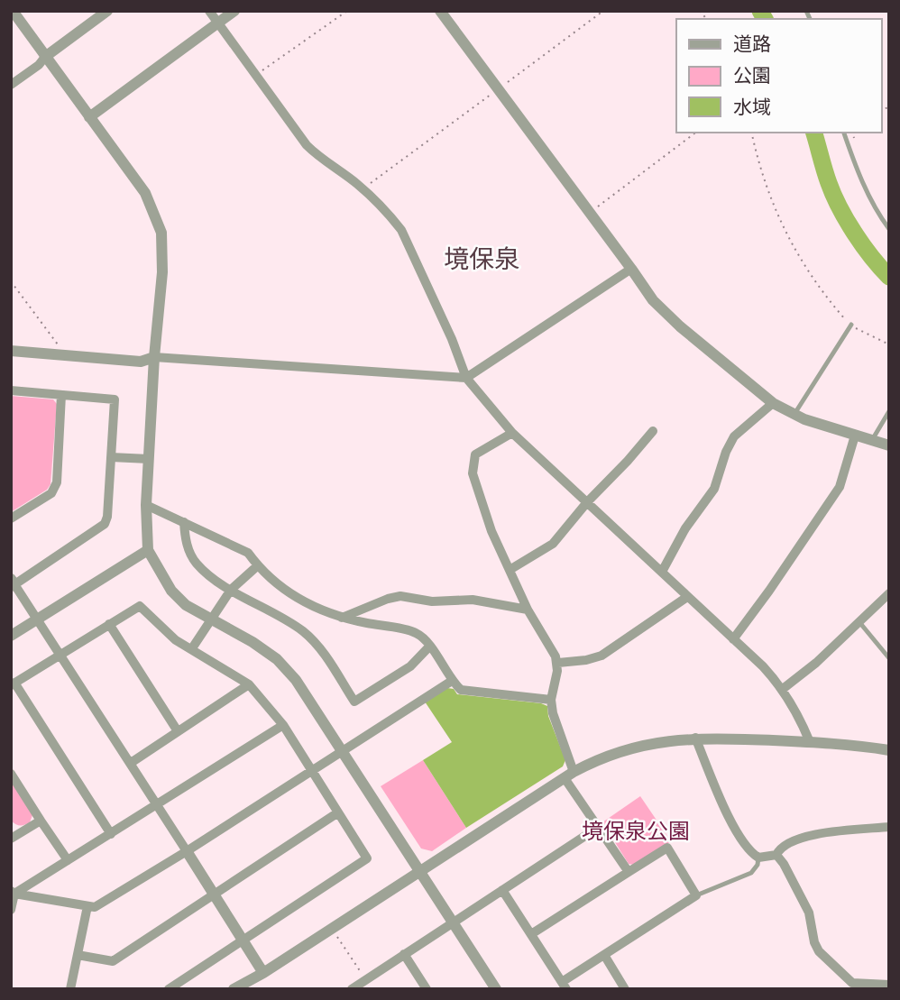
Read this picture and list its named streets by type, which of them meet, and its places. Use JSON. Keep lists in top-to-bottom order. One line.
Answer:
{"districts":["境保泉"],"parks":["境保泉公園"],"legend":["道路","公園","水域"]}
